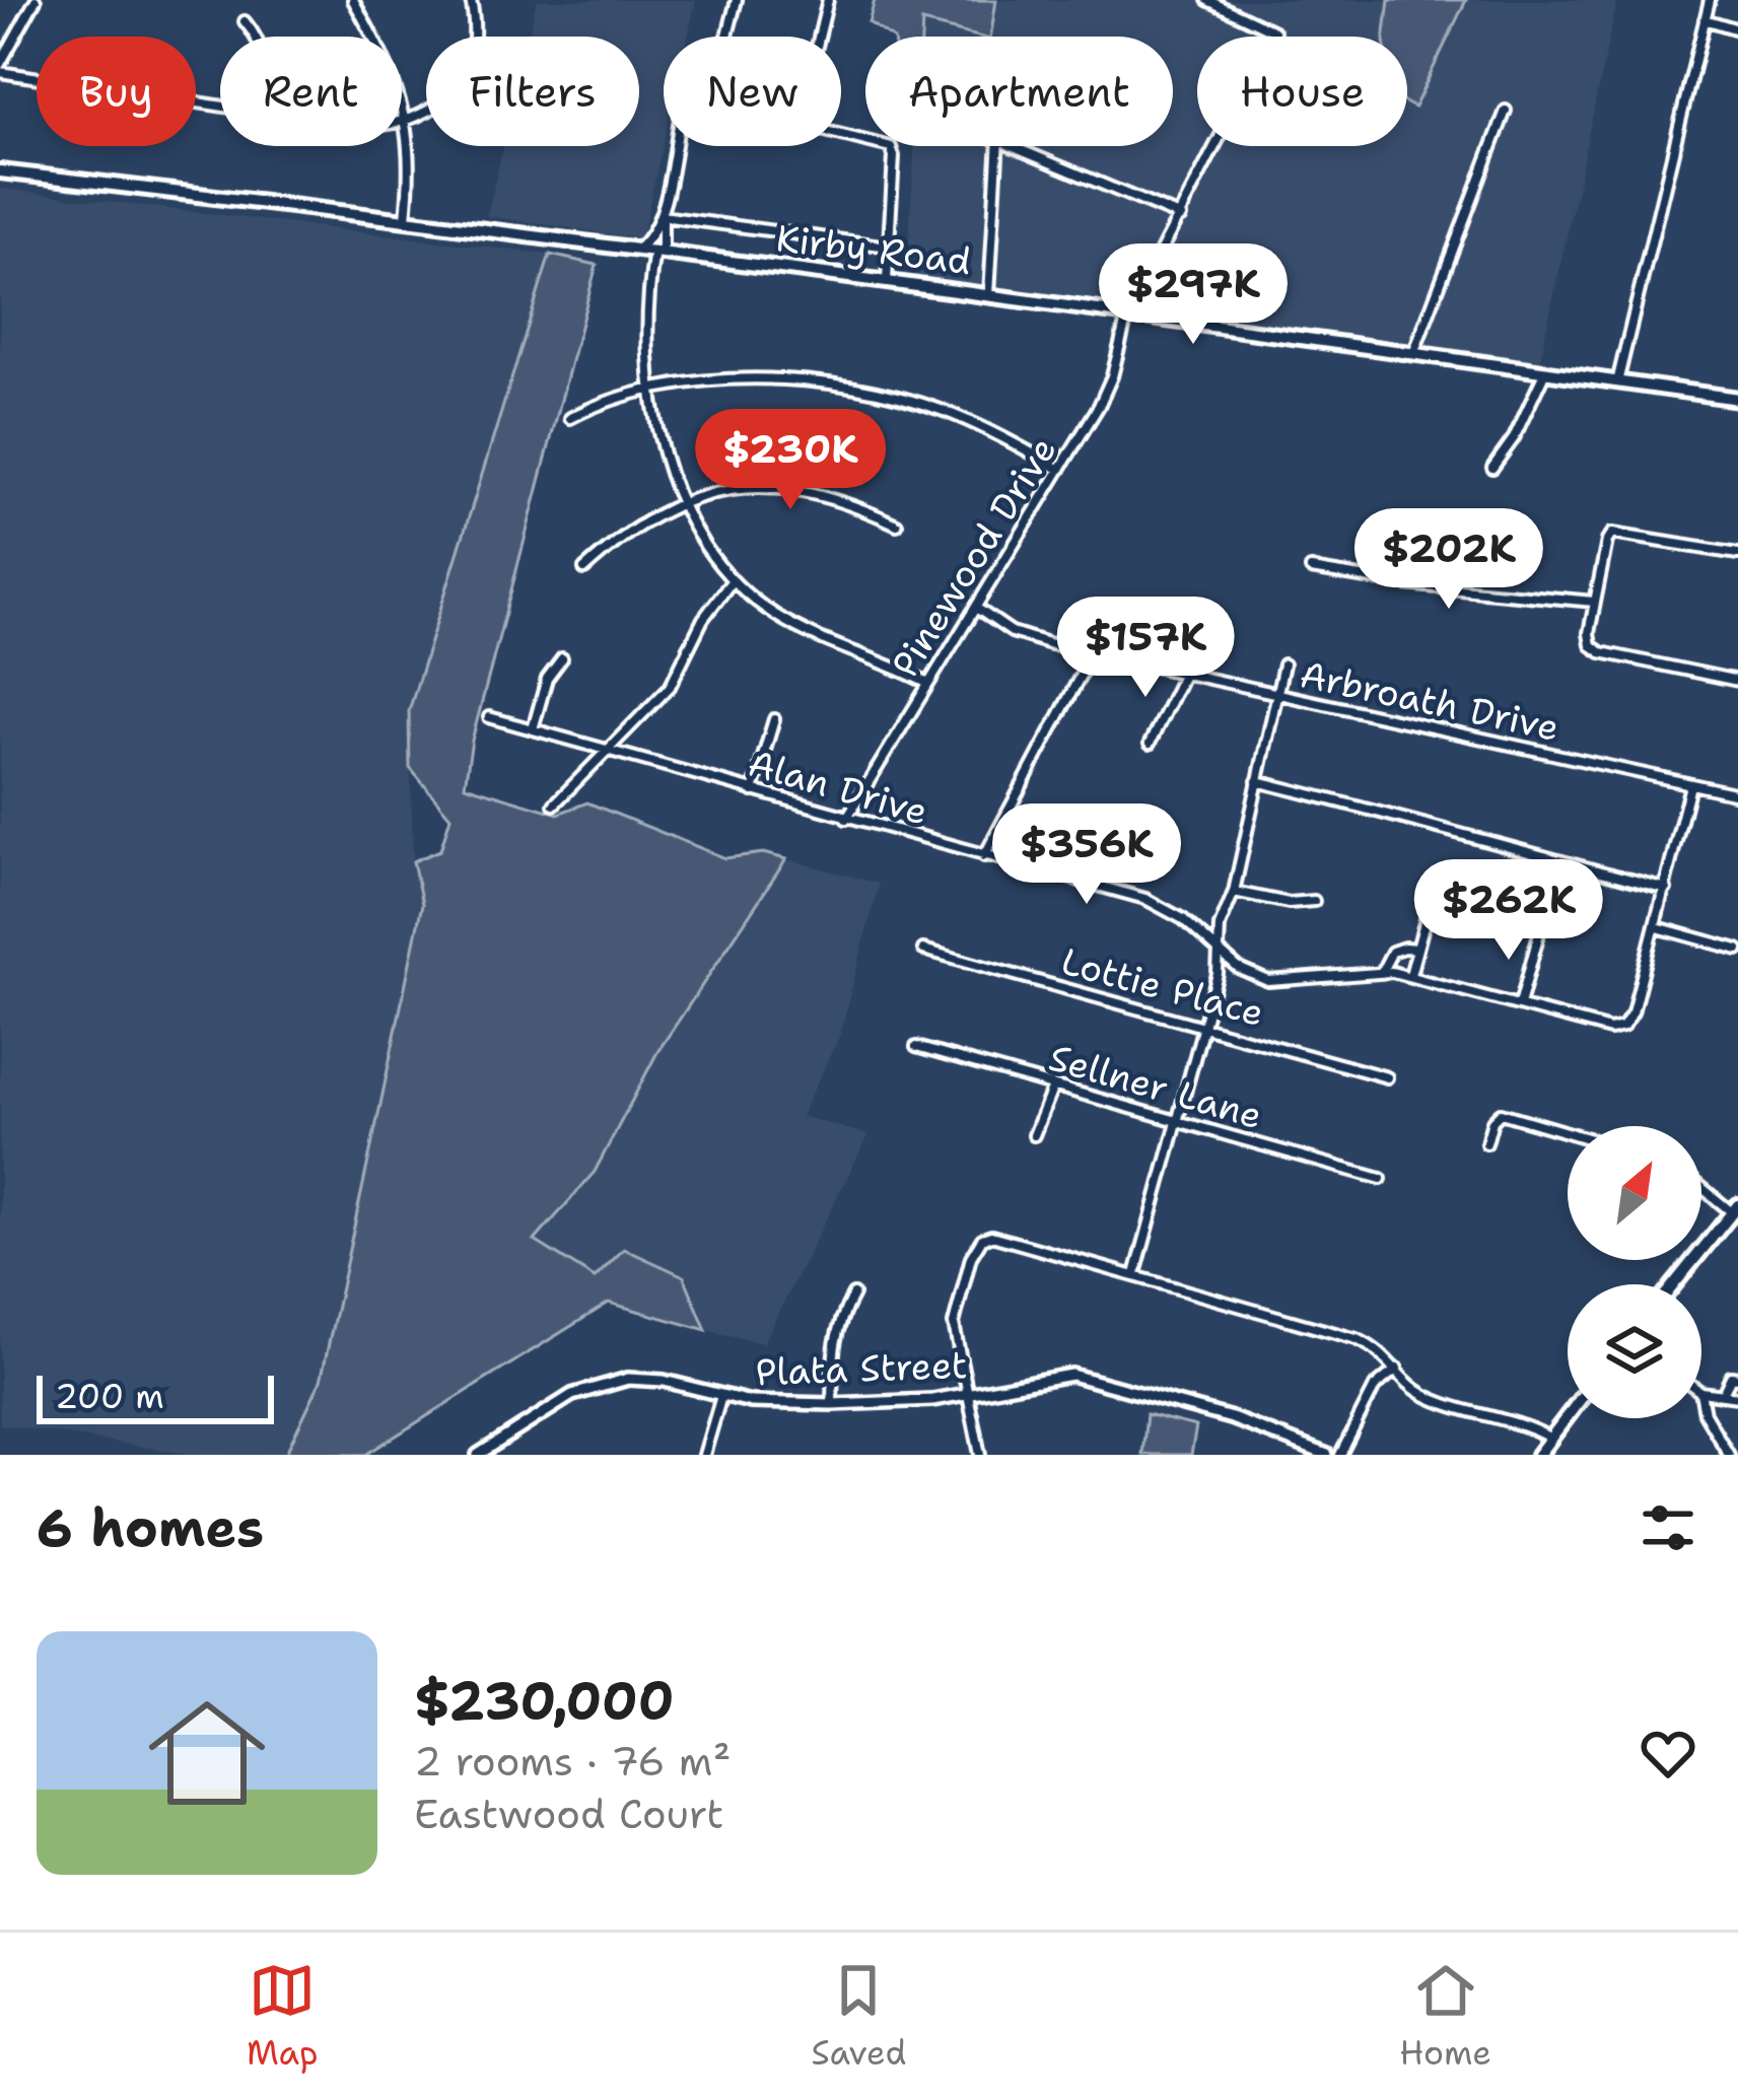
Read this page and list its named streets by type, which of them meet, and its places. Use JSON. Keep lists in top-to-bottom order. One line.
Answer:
{"streets":{"main road":["Kirby Road"],"street":["Pinewood Drive","Arbroath Drive","Alan Drive","Lottie Place","Sellner Lane","Plata Street"]},"crossings":[["Kirby Road","Pinewood Drive"],["Pinewood Drive","Arbroath Drive"],["Pinewood Drive","Alan Drive"]],"scale_bar":"200 m","north":"top right","page":{"chip":["Buy","Rent","Filters","New","Apartment","House"],"price":["$297K","$230K","$202K","$157K","$356K","$262K"],"scale":"200 m","heading":"6 homes","list":[{"name":"$230,000","note":"2 rooms · 76 m² · Eastwood Court"}],"tabs":["Map","Saved","Home"]}}
